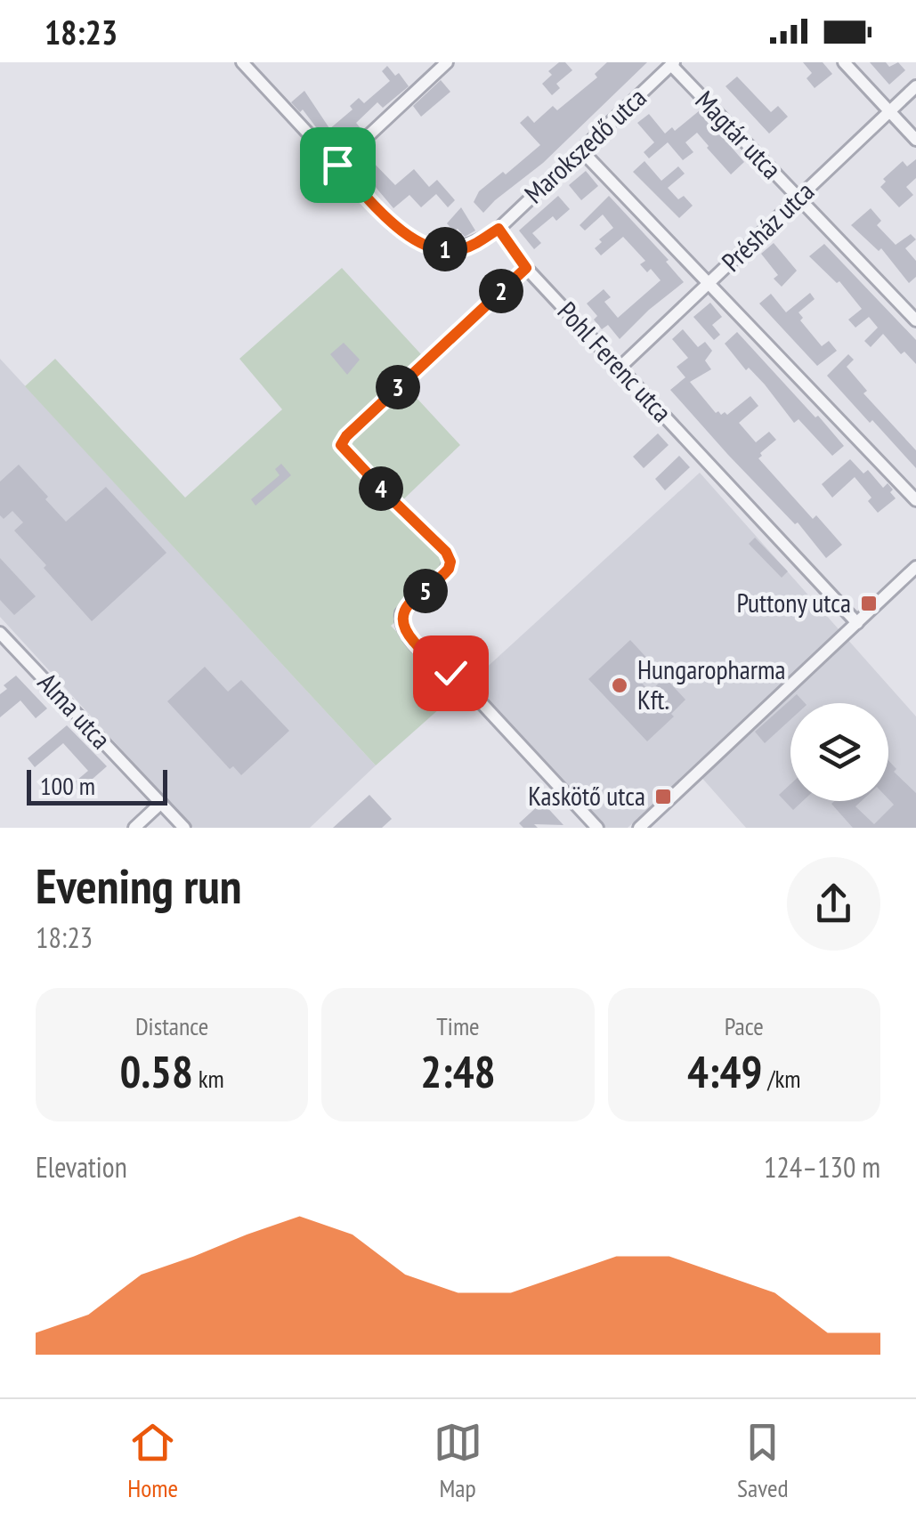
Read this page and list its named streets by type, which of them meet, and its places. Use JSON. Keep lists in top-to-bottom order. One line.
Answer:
{"streets":{"street":["Magtár utca","Marokszedő utca","Présház utca","Pohl Ferenc utca","Alma utca"]},"crossings":[["Magtár utca","Marokszedő utca"],["Magtár utca","Présház utca"],["Marokszedő utca","Pohl Ferenc utca"],["Présház utca","Pohl Ferenc utca"]],"places":{"transit":["Puttony utca","Kaskötő utca"],"other":["Hungaropharma Kft."]},"scale_bar":"100 m","page":{"status":"18:23","pins":["1","2","3","4","5"],"scale":"100 m","heading":["Evening run","18:23"],"stats":[["Distance","0.58 km"],["Time","2:48"],["Pace","4:49 /km"]],"chart":["Elevation","124–130 m"],"tabs":["Home","Map","Saved"]}}
